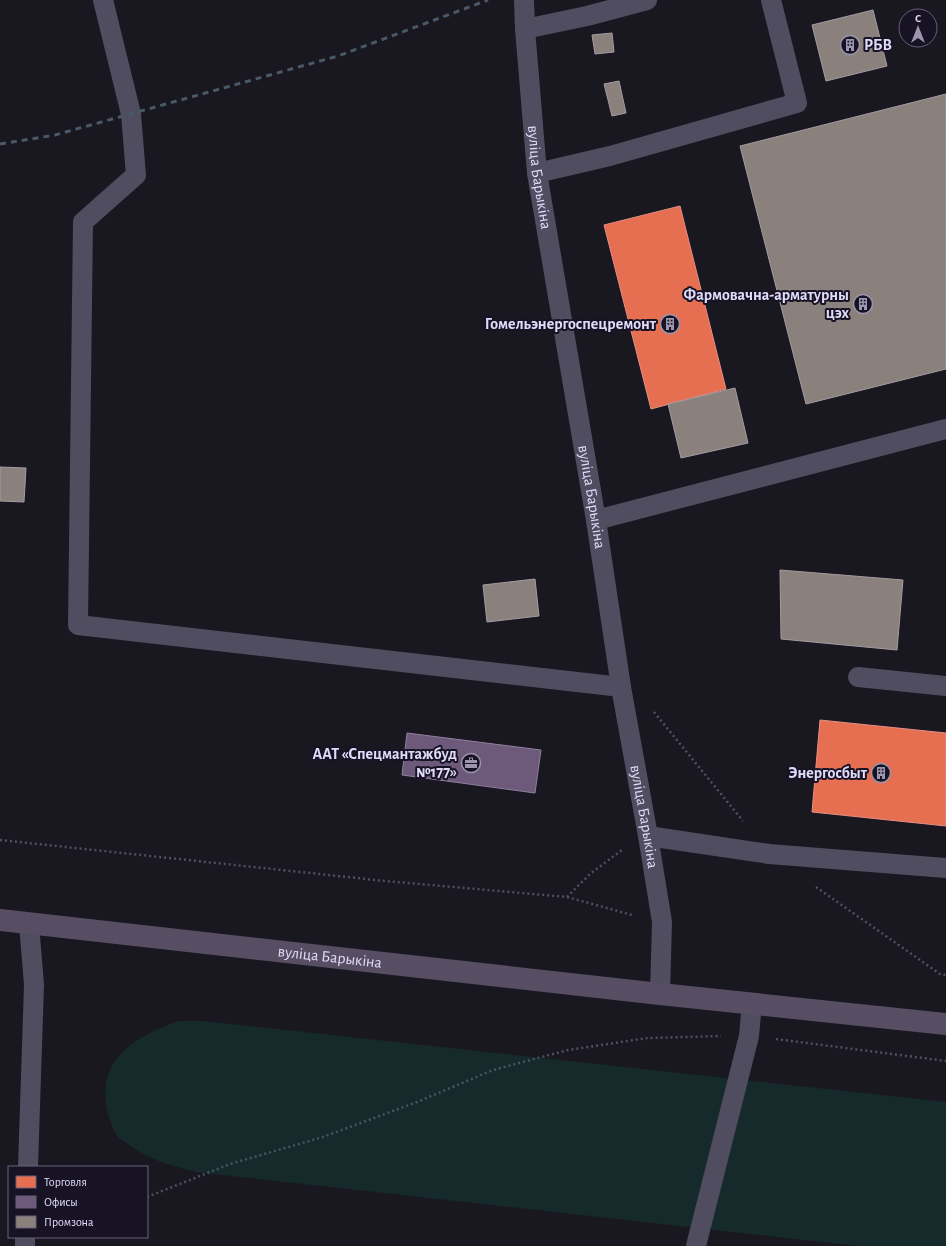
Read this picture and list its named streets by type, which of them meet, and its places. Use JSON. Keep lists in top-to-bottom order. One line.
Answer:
{"streets":{"main road":["вуліца Барыкіна"]},"places":{"building":["РБВ","Фармовачна-арматурны цэх","Гомельэнергоспецремонт","Энергосбыт"],"office":["ААТ «Спецмантажбуд №177»"]},"legend":["Торговля","Офисы","Промзона"],"north":"top"}
